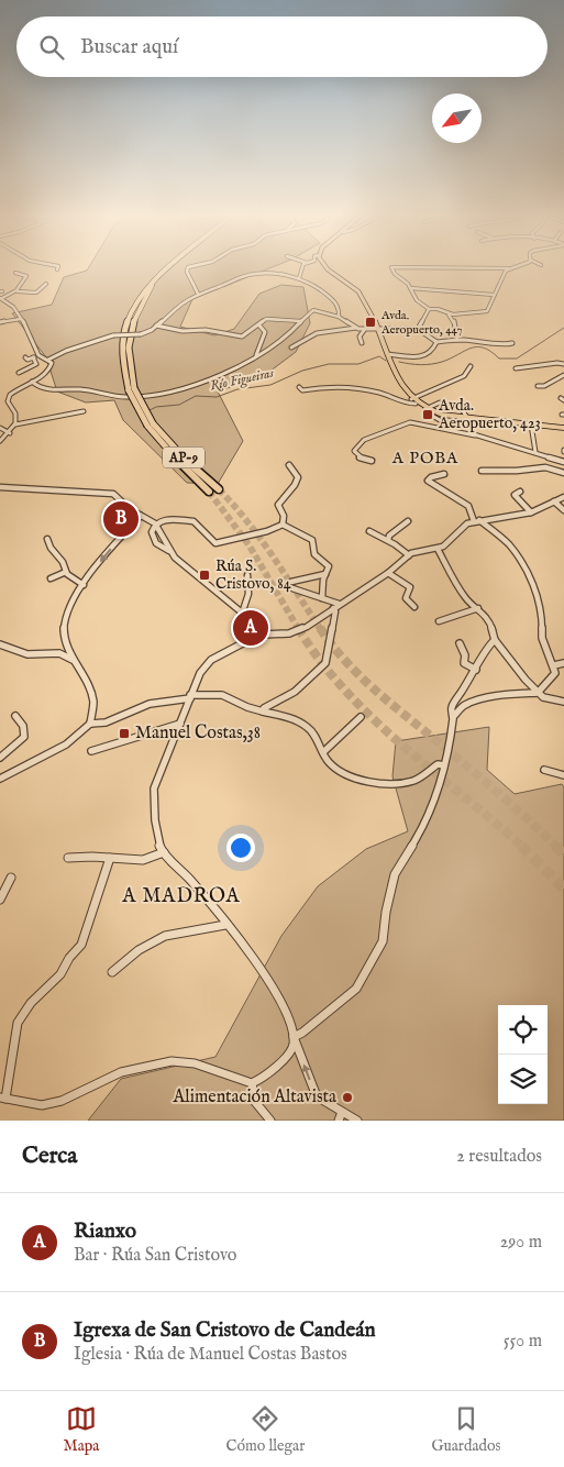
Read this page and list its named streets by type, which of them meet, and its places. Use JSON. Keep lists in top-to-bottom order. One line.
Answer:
{"streets":{"highway":["AP-9"]},"districts":["A POBA","A MADROA"],"water":["Río Figueiras"],"places":{"transit":["Avda. Aeropuerto, 447","Avda. Aeropuerto, 423","Rúa S. Cristovo, 84","Manuel Costas,38"],"other":["Alimentación Altavista"]},"north":"bottom left","page":{"search":"Buscar aquí","pins":["B","A"],"heading":["Cerca","2 resultados"],"list":[{"mark":"A","name":"Rianxo","note":"Bar · Rúa San Cristovo","value":"290 m"},{"mark":"B","name":"Igrexa de San Cristovo de Candeán","note":"Iglesia · Rúa de Manuel Costas Bastos","value":"550 m"}],"nav":["Mapa","Cómo llegar","Guardados"]}}
